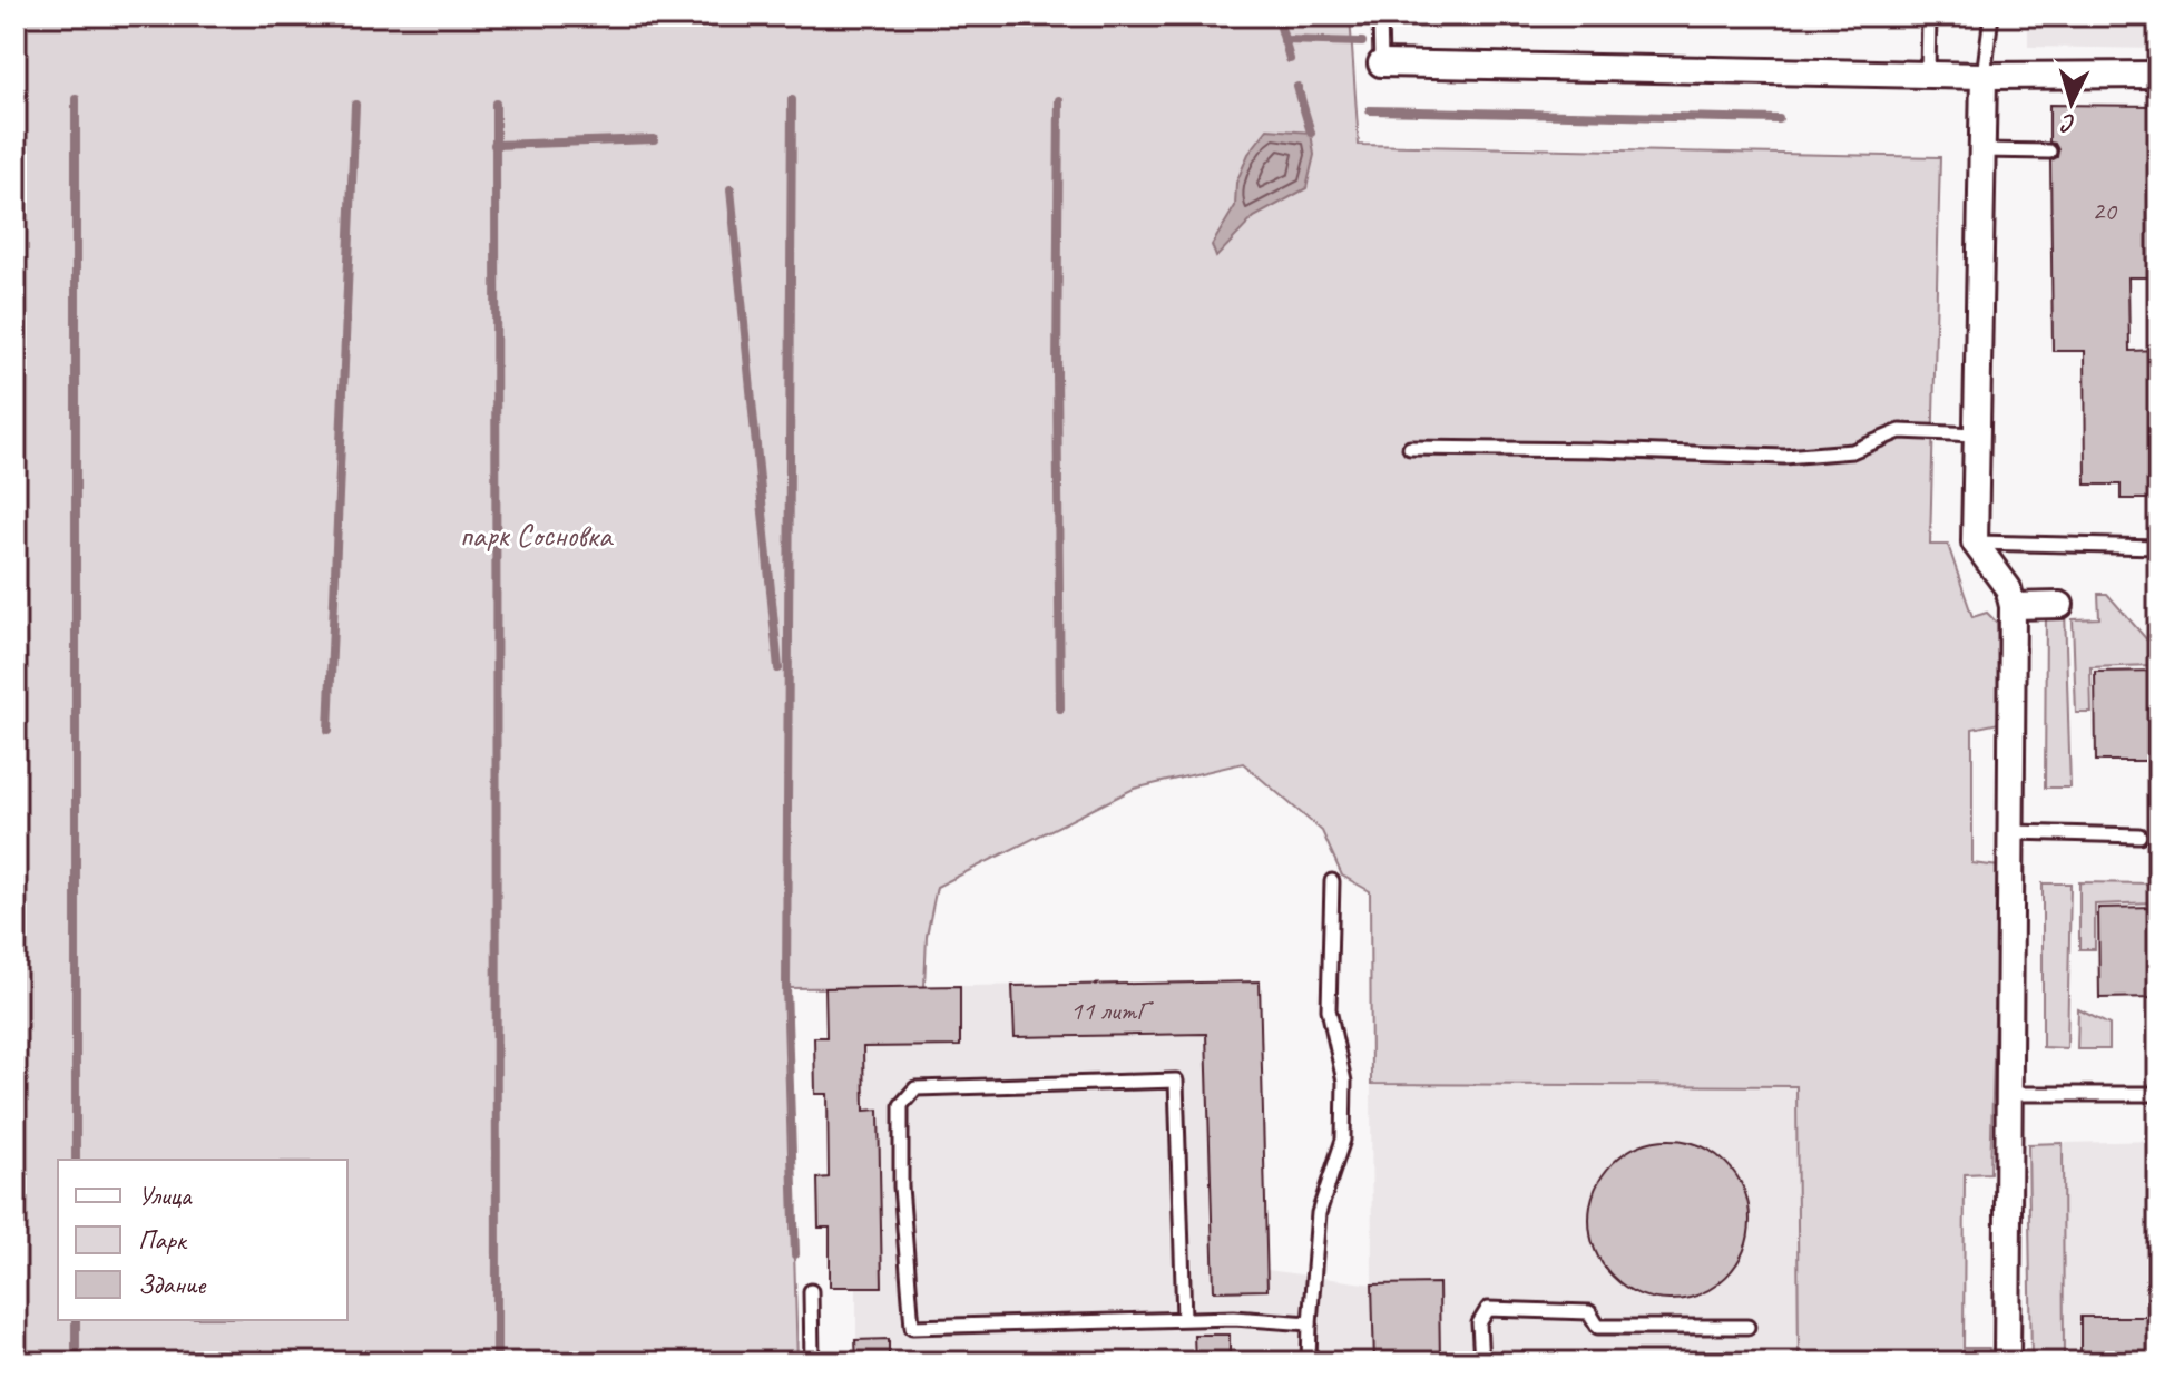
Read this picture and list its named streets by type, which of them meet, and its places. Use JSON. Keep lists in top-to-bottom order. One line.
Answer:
{"parks":["парк Сосновка"],"house_numbers":["20","11 литГ"],"legend":["Улица","Парк","Здание"],"north":"bottom"}
